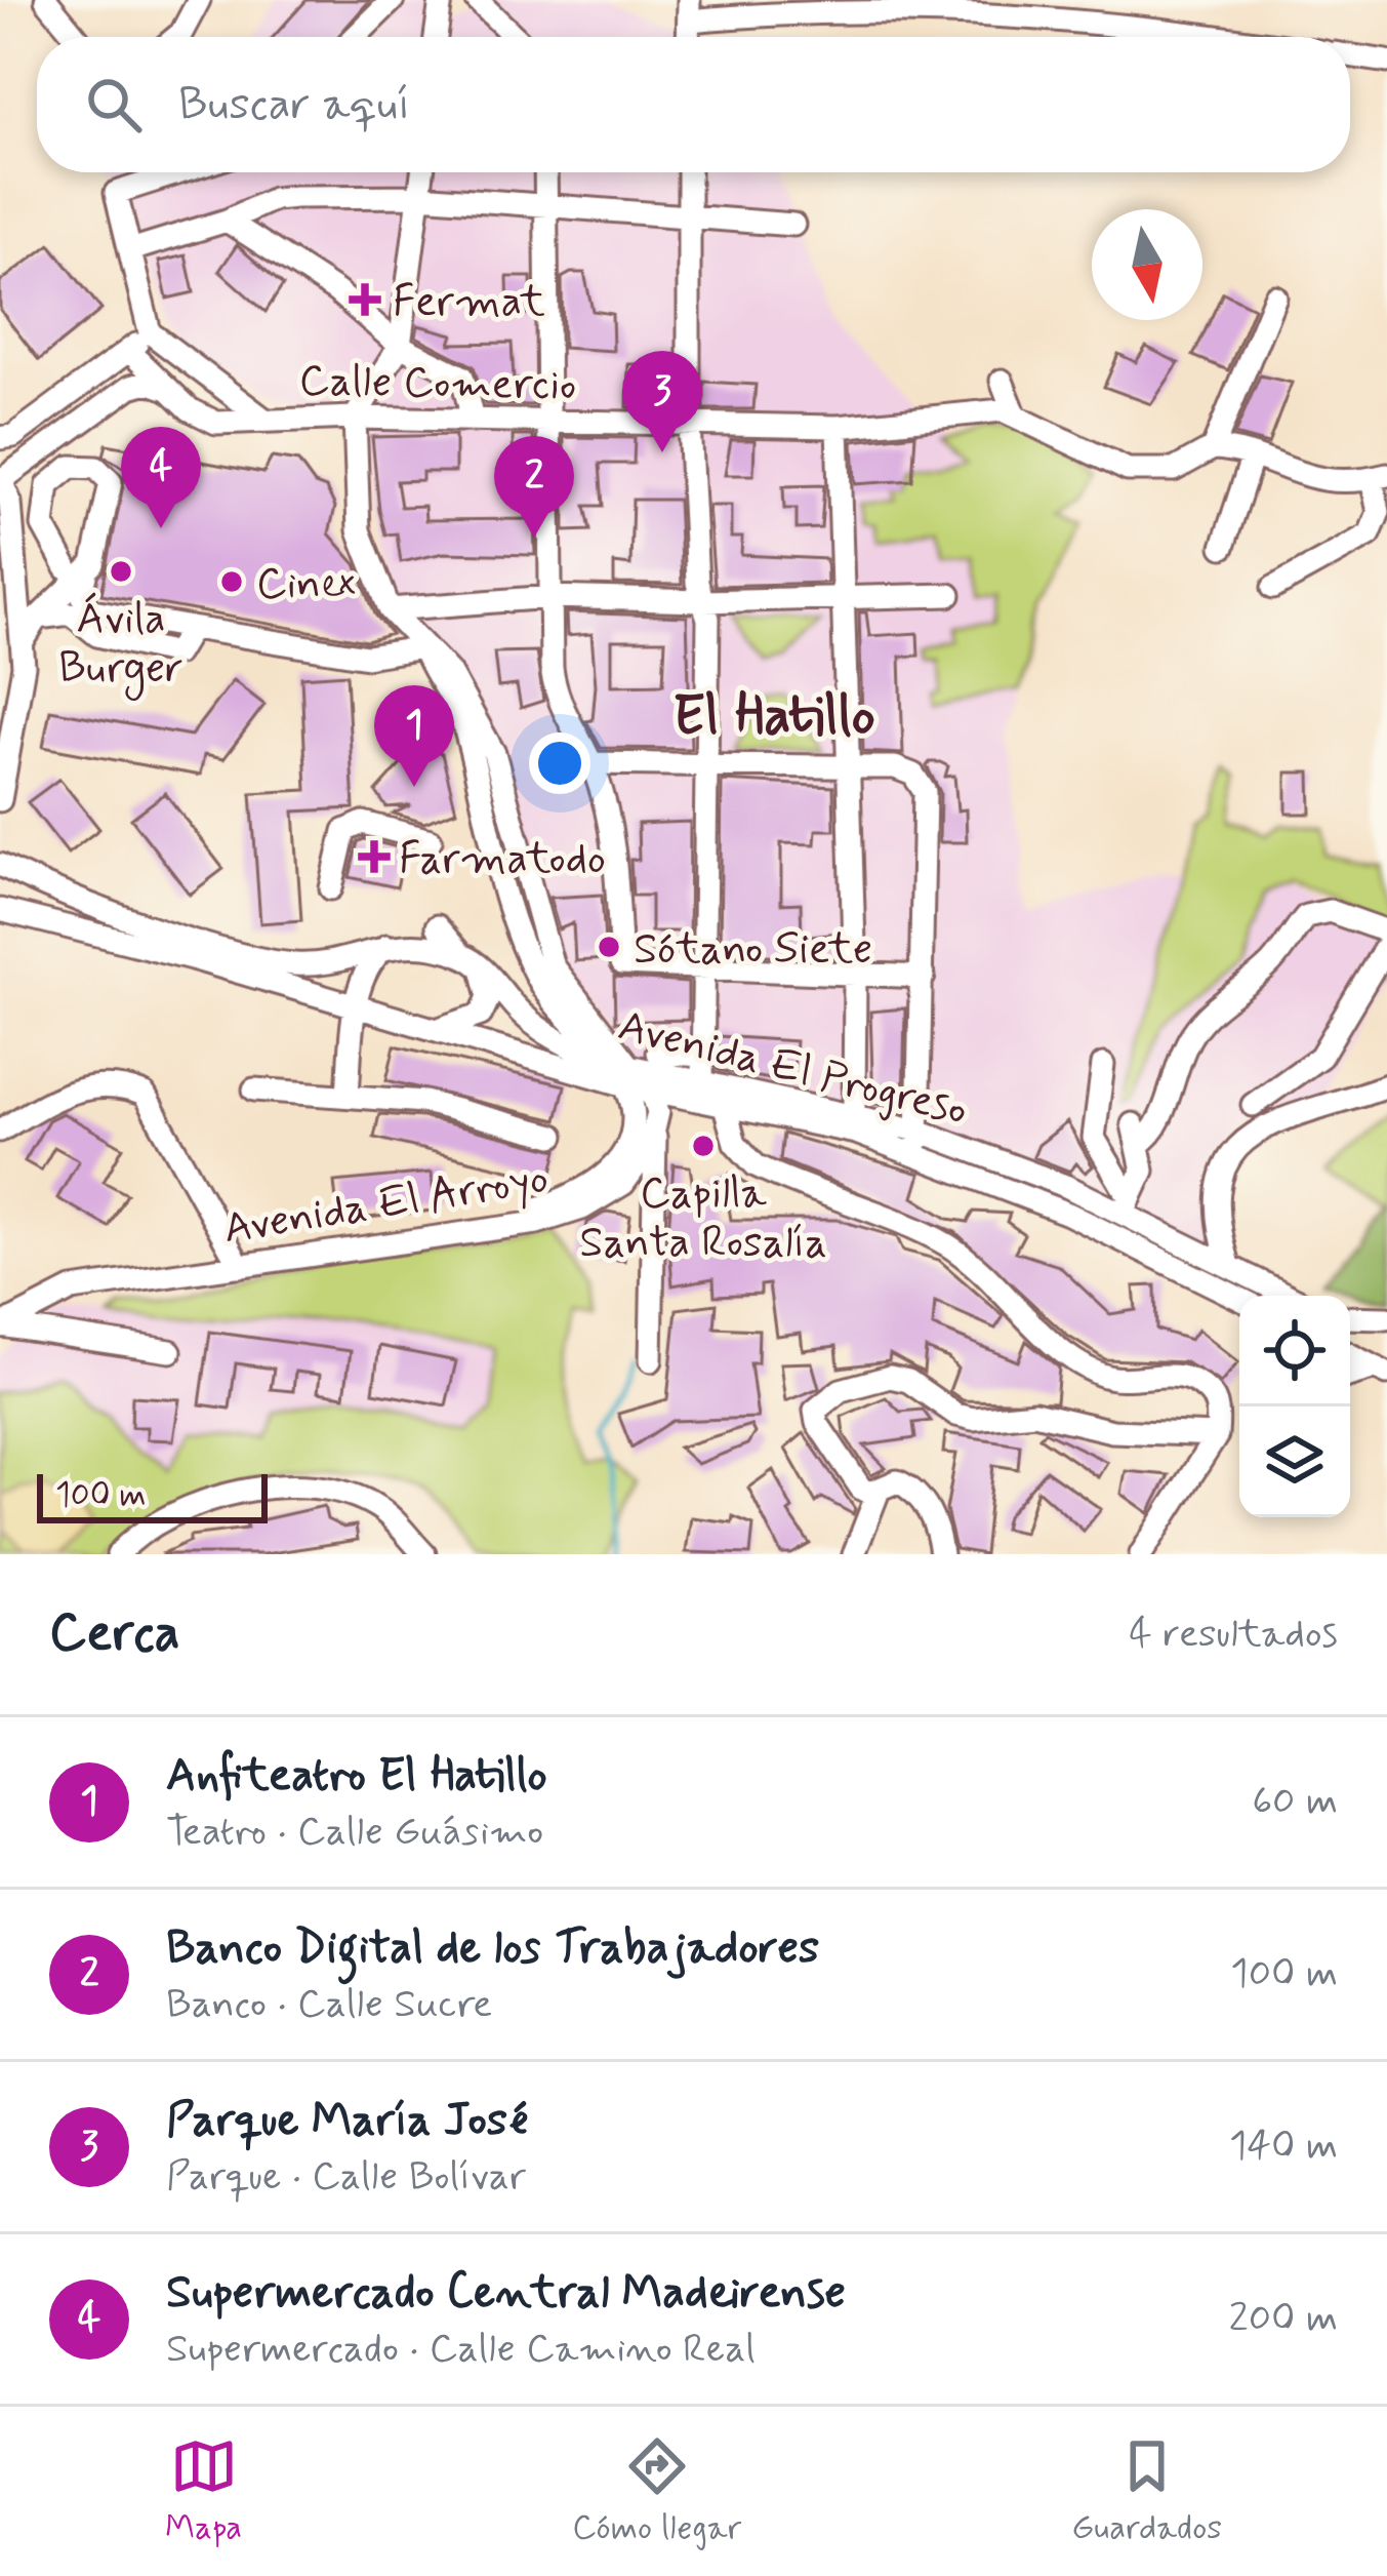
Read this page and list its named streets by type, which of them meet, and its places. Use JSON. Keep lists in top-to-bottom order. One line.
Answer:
{"streets":{"street":["Calle Comercio","Avenida El Progreso","Avenida El Arroyo"]},"crossings":[["Avenida El Progreso","Avenida El Arroyo"]],"districts":["El Hatillo"],"places":{"health":["Fermat","Farmatodo"],"other":["Ávila Burger","Cinex","Sótano Siete","Capilla Santa Rosalía"]},"scale_bar":"100 m","north":"bottom","page":{"search":"Buscar aquí","pins":["3","4","2","1"],"scale":"100 m","heading":["Cerca","4 resultados"],"list":[{"mark":"1","name":"Anfiteatro El Hatillo","note":"Teatro · Calle Guásimo","value":"60 m"},{"mark":"2","name":"Banco Digital de los Trabajadores","note":"Banco · Calle Sucre","value":"100 m"},{"mark":"3","name":"Parque María José","note":"Parque · Calle Bolívar","value":"140 m"},{"mark":"4","name":"Supermercado Central Madeirense","note":"Supermercado · Calle Camino Real","value":"200 m"}],"nav":["Mapa","Cómo llegar","Guardados"]}}
